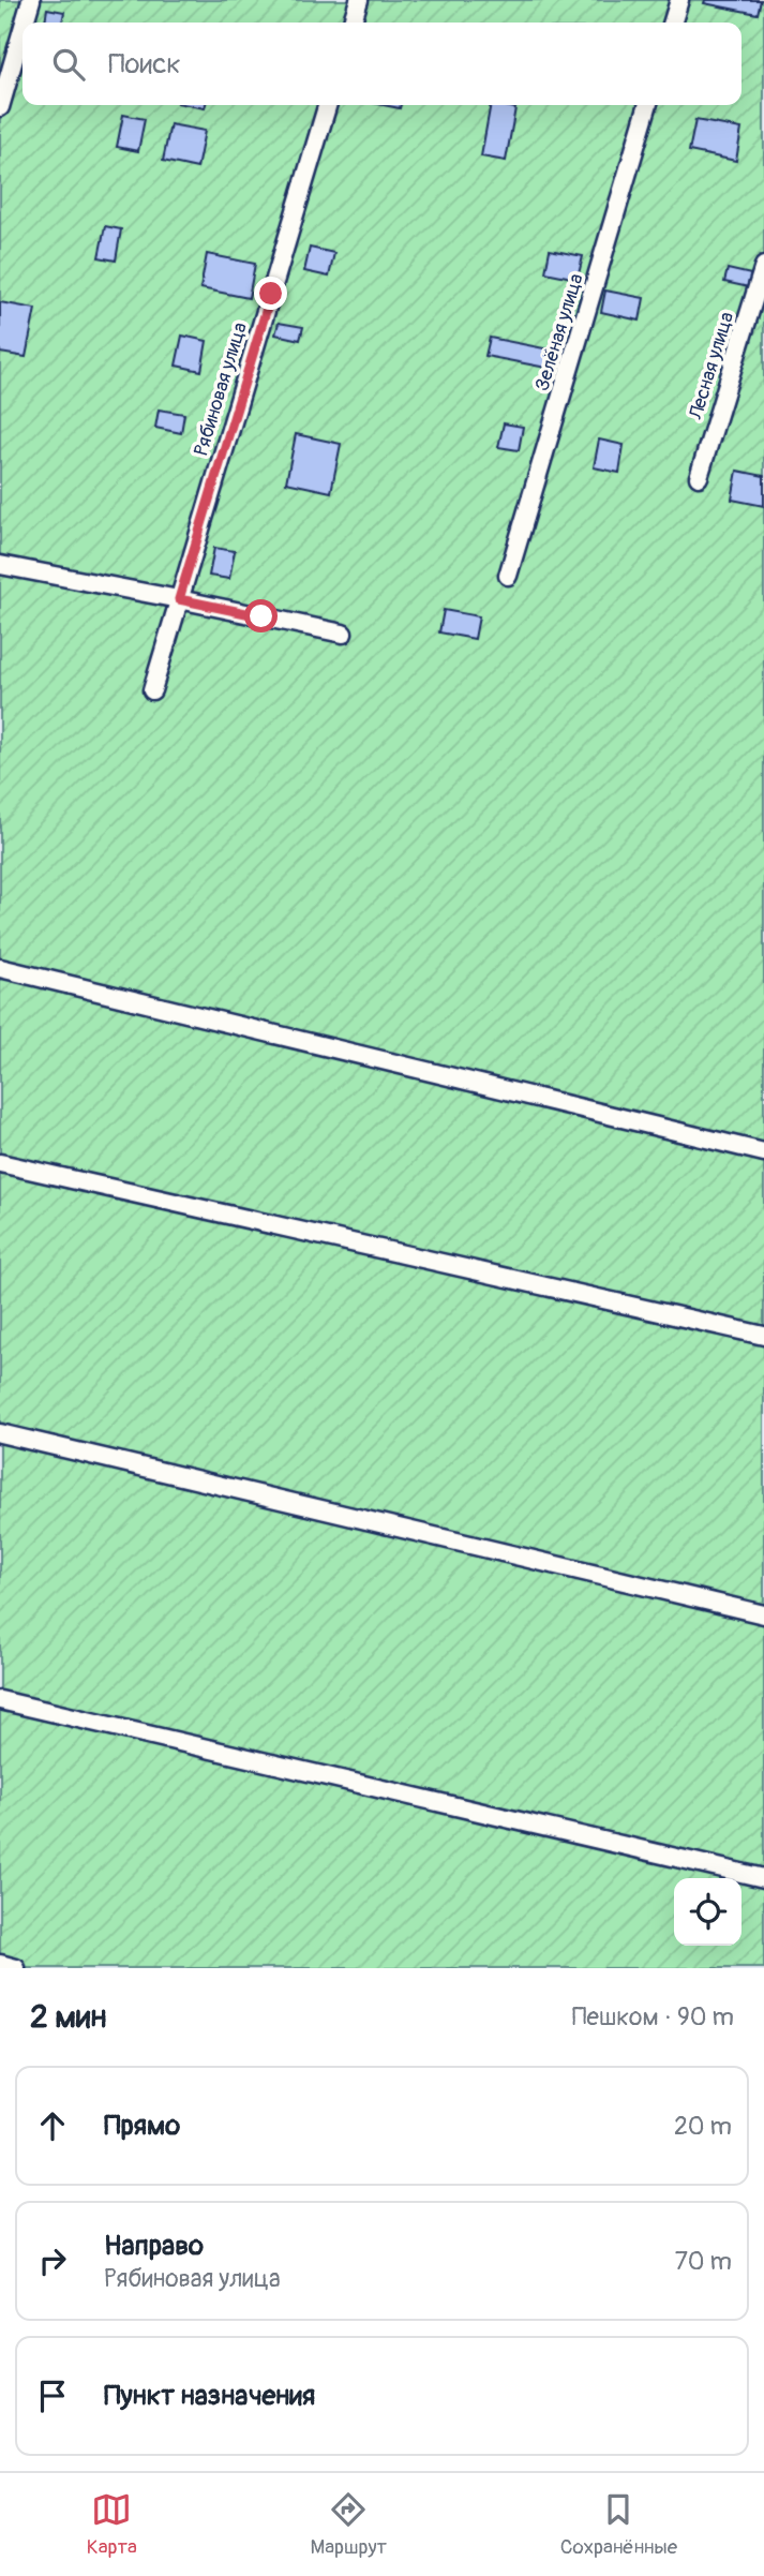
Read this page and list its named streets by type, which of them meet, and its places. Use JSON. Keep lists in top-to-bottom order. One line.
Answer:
{"streets":{"lane":["Зелёная улица","Лесная улица","Рябиновая улица"]},"page":{"search":"Поиск","heading":["2 мин","Пешком · 90 m"],"list":[["Прямо","20 m"],["Направо","Рябиновая улица","70 m"],"Пункт назначения"],"nav":["Карта","Маршрут","Сохранённые"]}}
